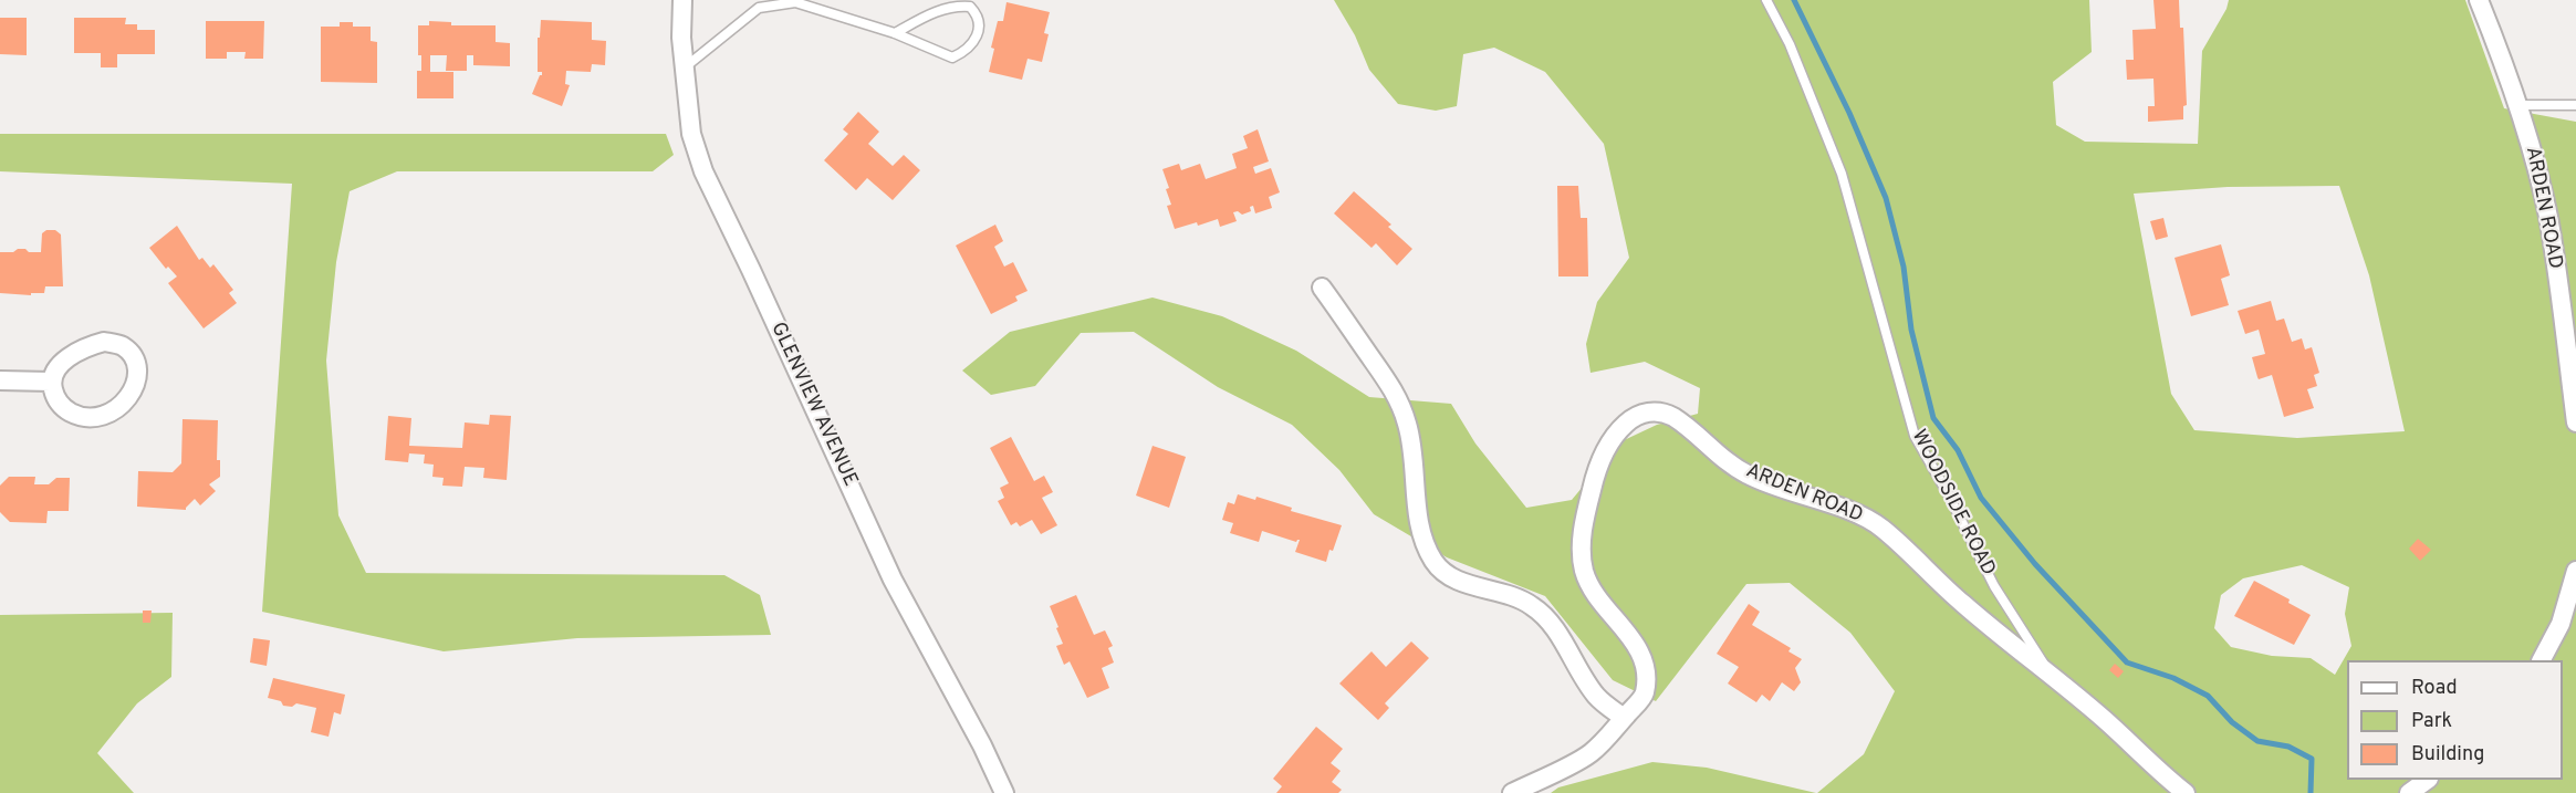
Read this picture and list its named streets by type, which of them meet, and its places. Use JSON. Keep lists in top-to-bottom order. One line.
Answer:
{"streets":{"street":["ARDEN ROAD","GLENVIEW AVENUE","WOODSIDE ROAD"]},"crossings":[["ARDEN ROAD","WOODSIDE ROAD"]],"legend":["Road","Park","Building"]}
